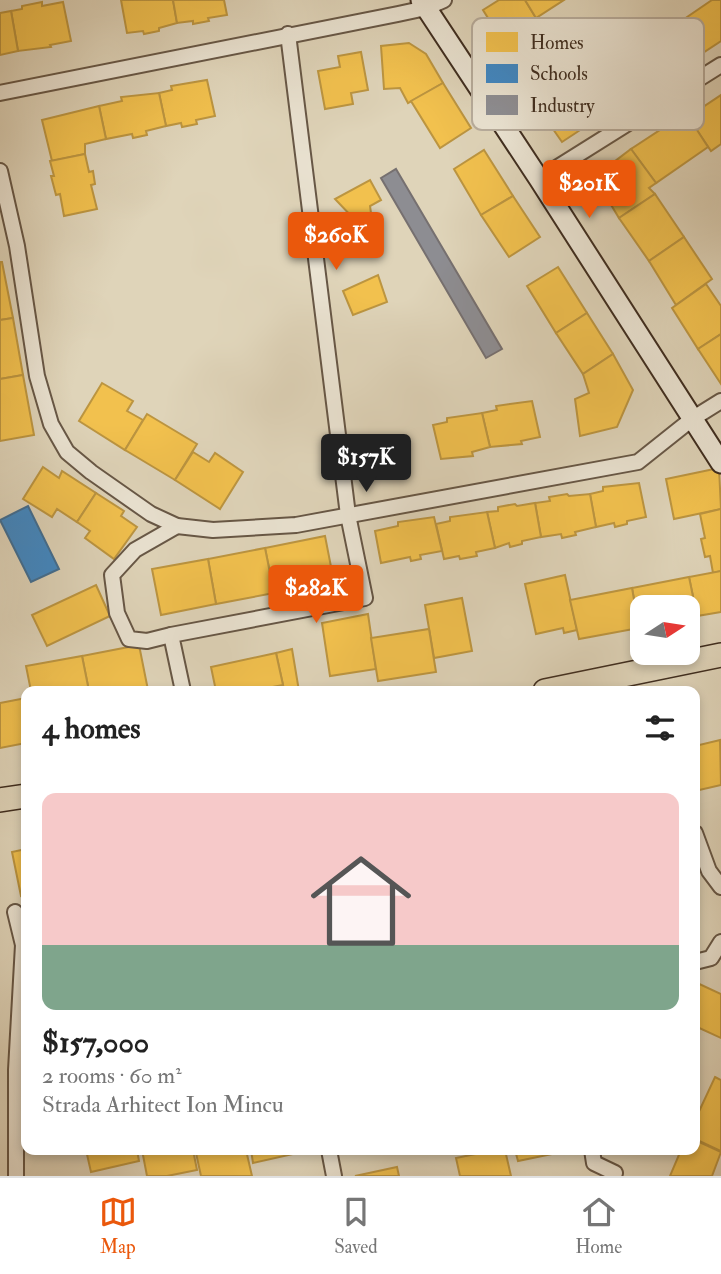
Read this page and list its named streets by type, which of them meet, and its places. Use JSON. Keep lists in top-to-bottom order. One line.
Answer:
{"legend":["Homes","Schools","Industry"],"north":"right","page":{"price":["$201K","$260K","$157K","$282K"],"heading":"4 homes","list":[{"name":"$157,000","note":"2 rooms · 60 m² · Strada Arhitect Ion Mincu"}],"tabs":["Map","Saved","Home"]}}
